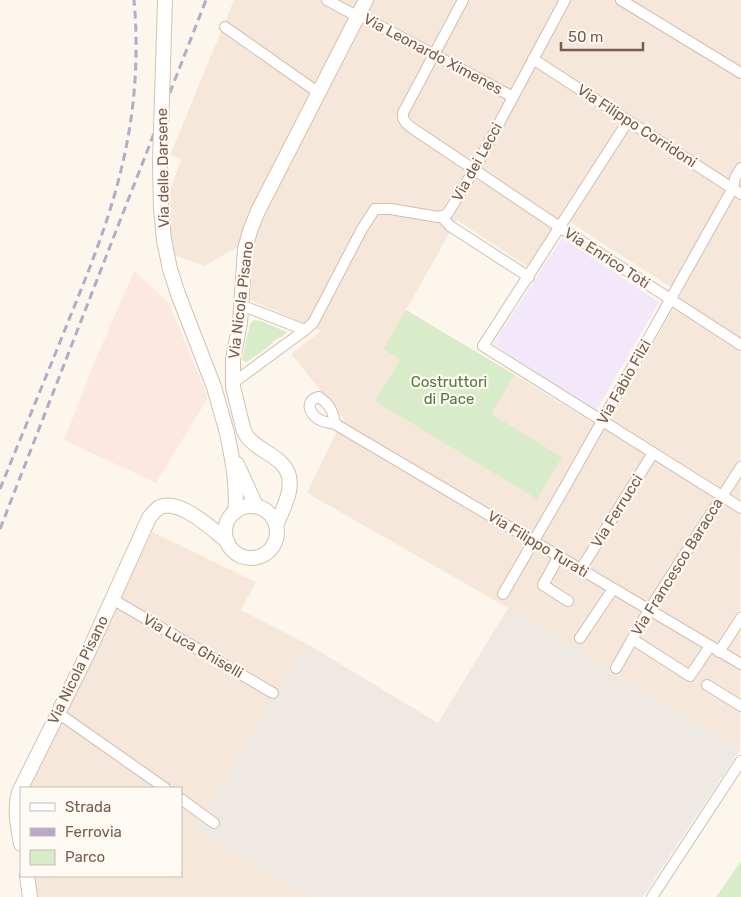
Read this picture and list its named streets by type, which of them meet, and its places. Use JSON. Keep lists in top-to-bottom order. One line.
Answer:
{"streets":{"street":["Via Leonardo Ximenes","Via Filippo Corridoni","Via dei Lecci","Via delle Darsene","Via Enrico Toti","Via Nicola Pisano","Via Fabio Filzi","Via Ferrucci","Via Filippo Turati","Via Francesco Baracca","Via Luca Ghiselli"]},"crossings":[["Via Leonardo Ximenes","Via dei Lecci"],["Via Leonardo Ximenes","Via Enrico Toti"],["Via Leonardo Ximenes","Via Nicola Pisano"],["Via Filippo Corridoni","Via dei Lecci"],["Via Filippo Corridoni","Via Fabio Filzi"],["Via dei Lecci","Via Enrico Toti"],["Via dei Lecci","Via Nicola Pisano"],["Via delle Darsene","Via Nicola Pisano"],["Via Enrico Toti","Via Fabio Filzi"],["Via Nicola Pisano","Via Luca Ghiselli"],["Via Fabio Filzi","Via Filippo Turati"],["Via Ferrucci","Via Filippo Turati"],["Via Filippo Turati","Via Francesco Baracca"]],"parks":["Costruttori di Pace"],"legend":["Strada","Ferrovia","Parco"],"scale_bar":"50 m"}
